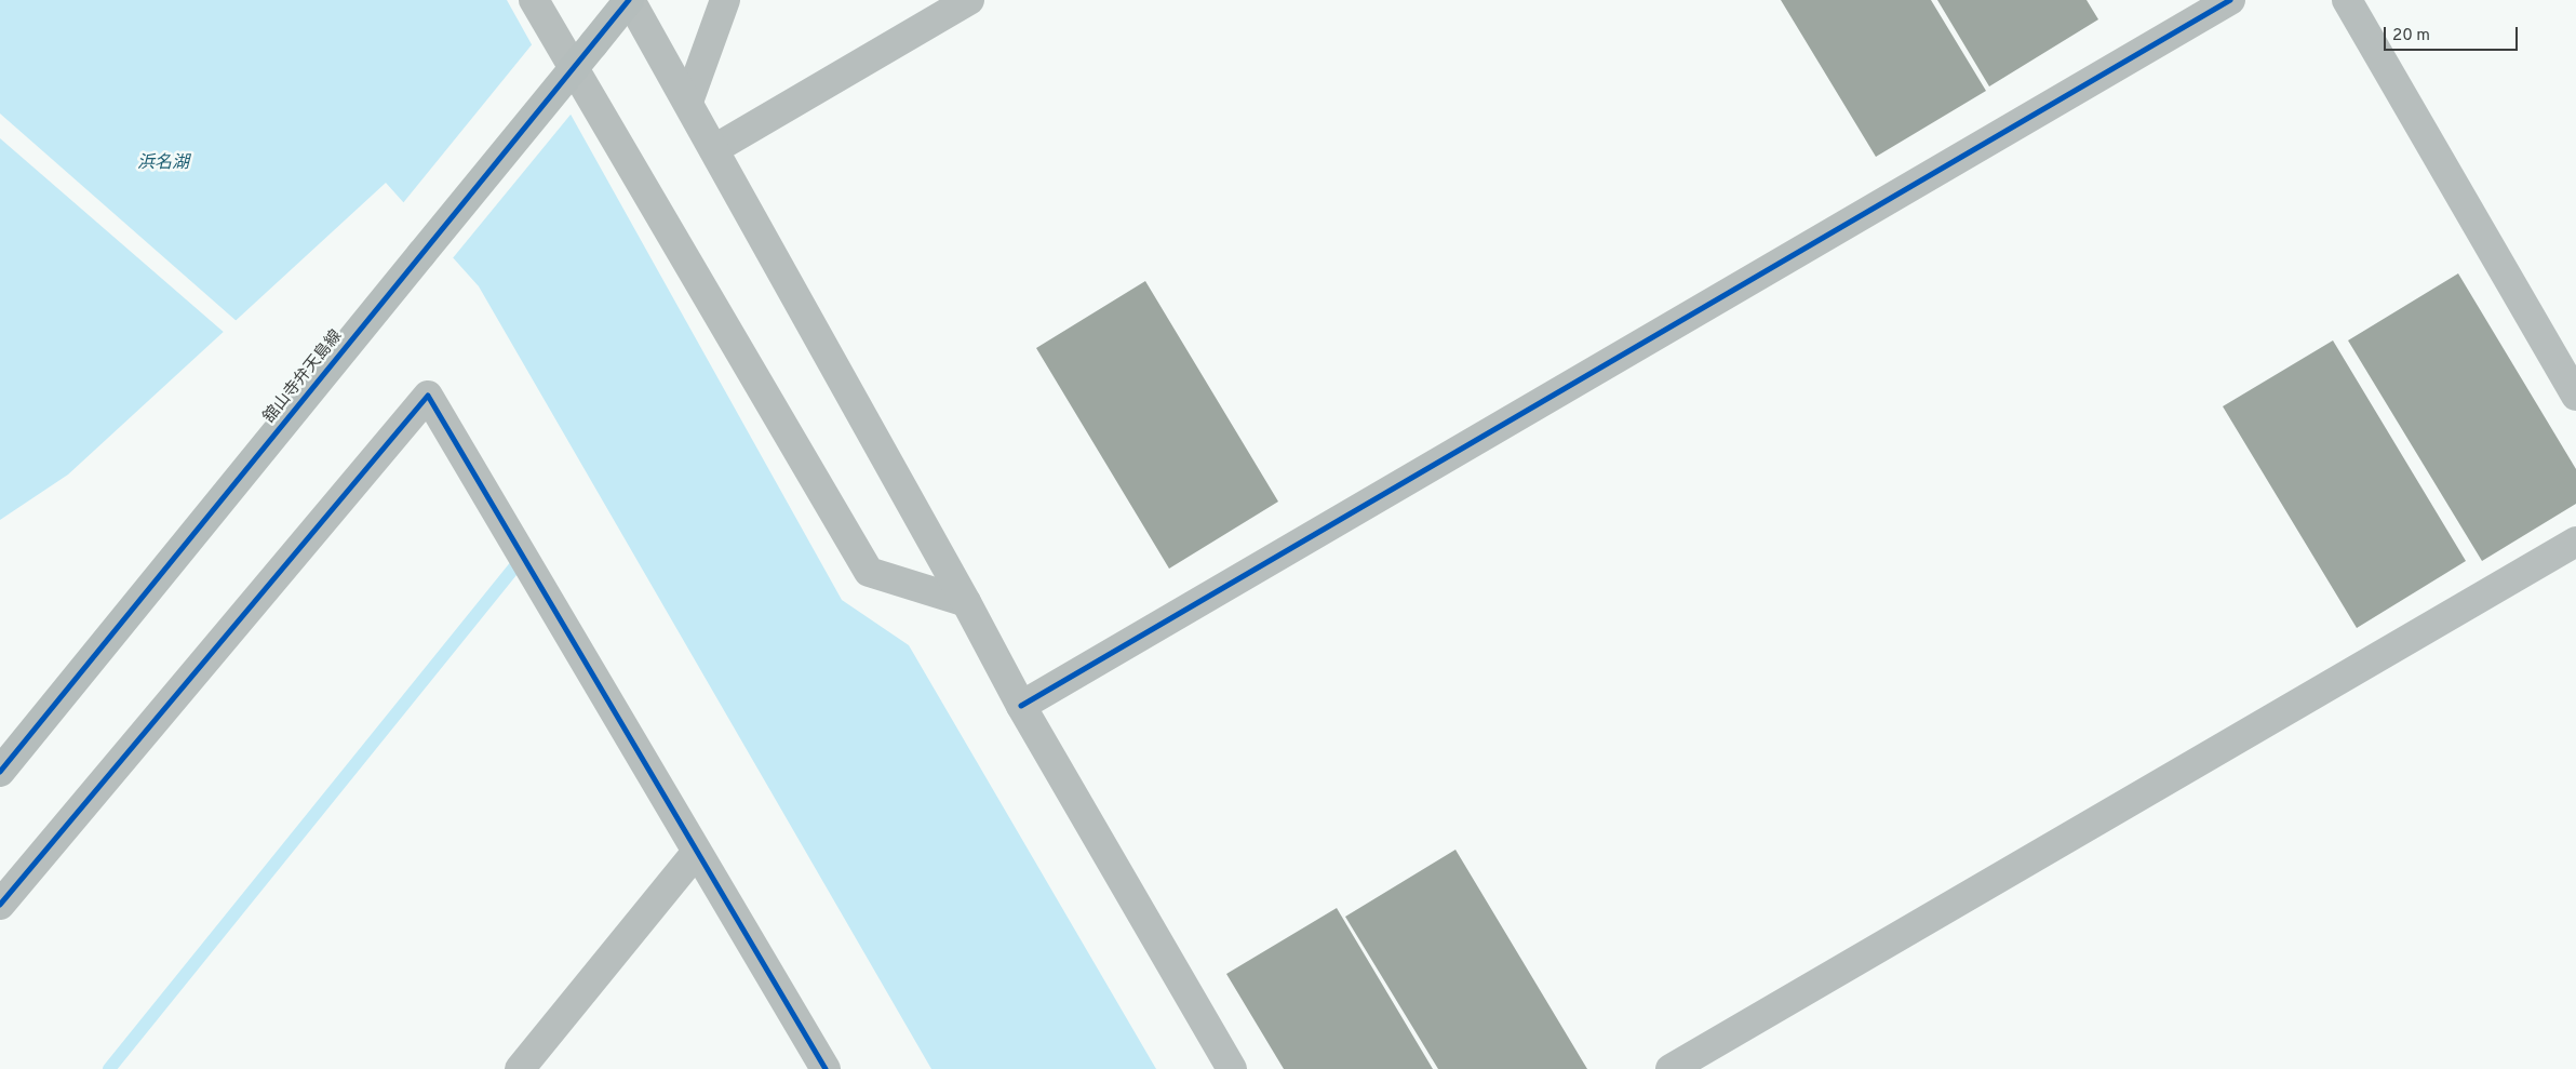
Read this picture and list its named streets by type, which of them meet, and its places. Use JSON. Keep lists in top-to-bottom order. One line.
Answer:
{"streets":{"main road":["舘山寺弁天島線"]},"water":["浜名湖"],"scale_bar":"20 m"}
